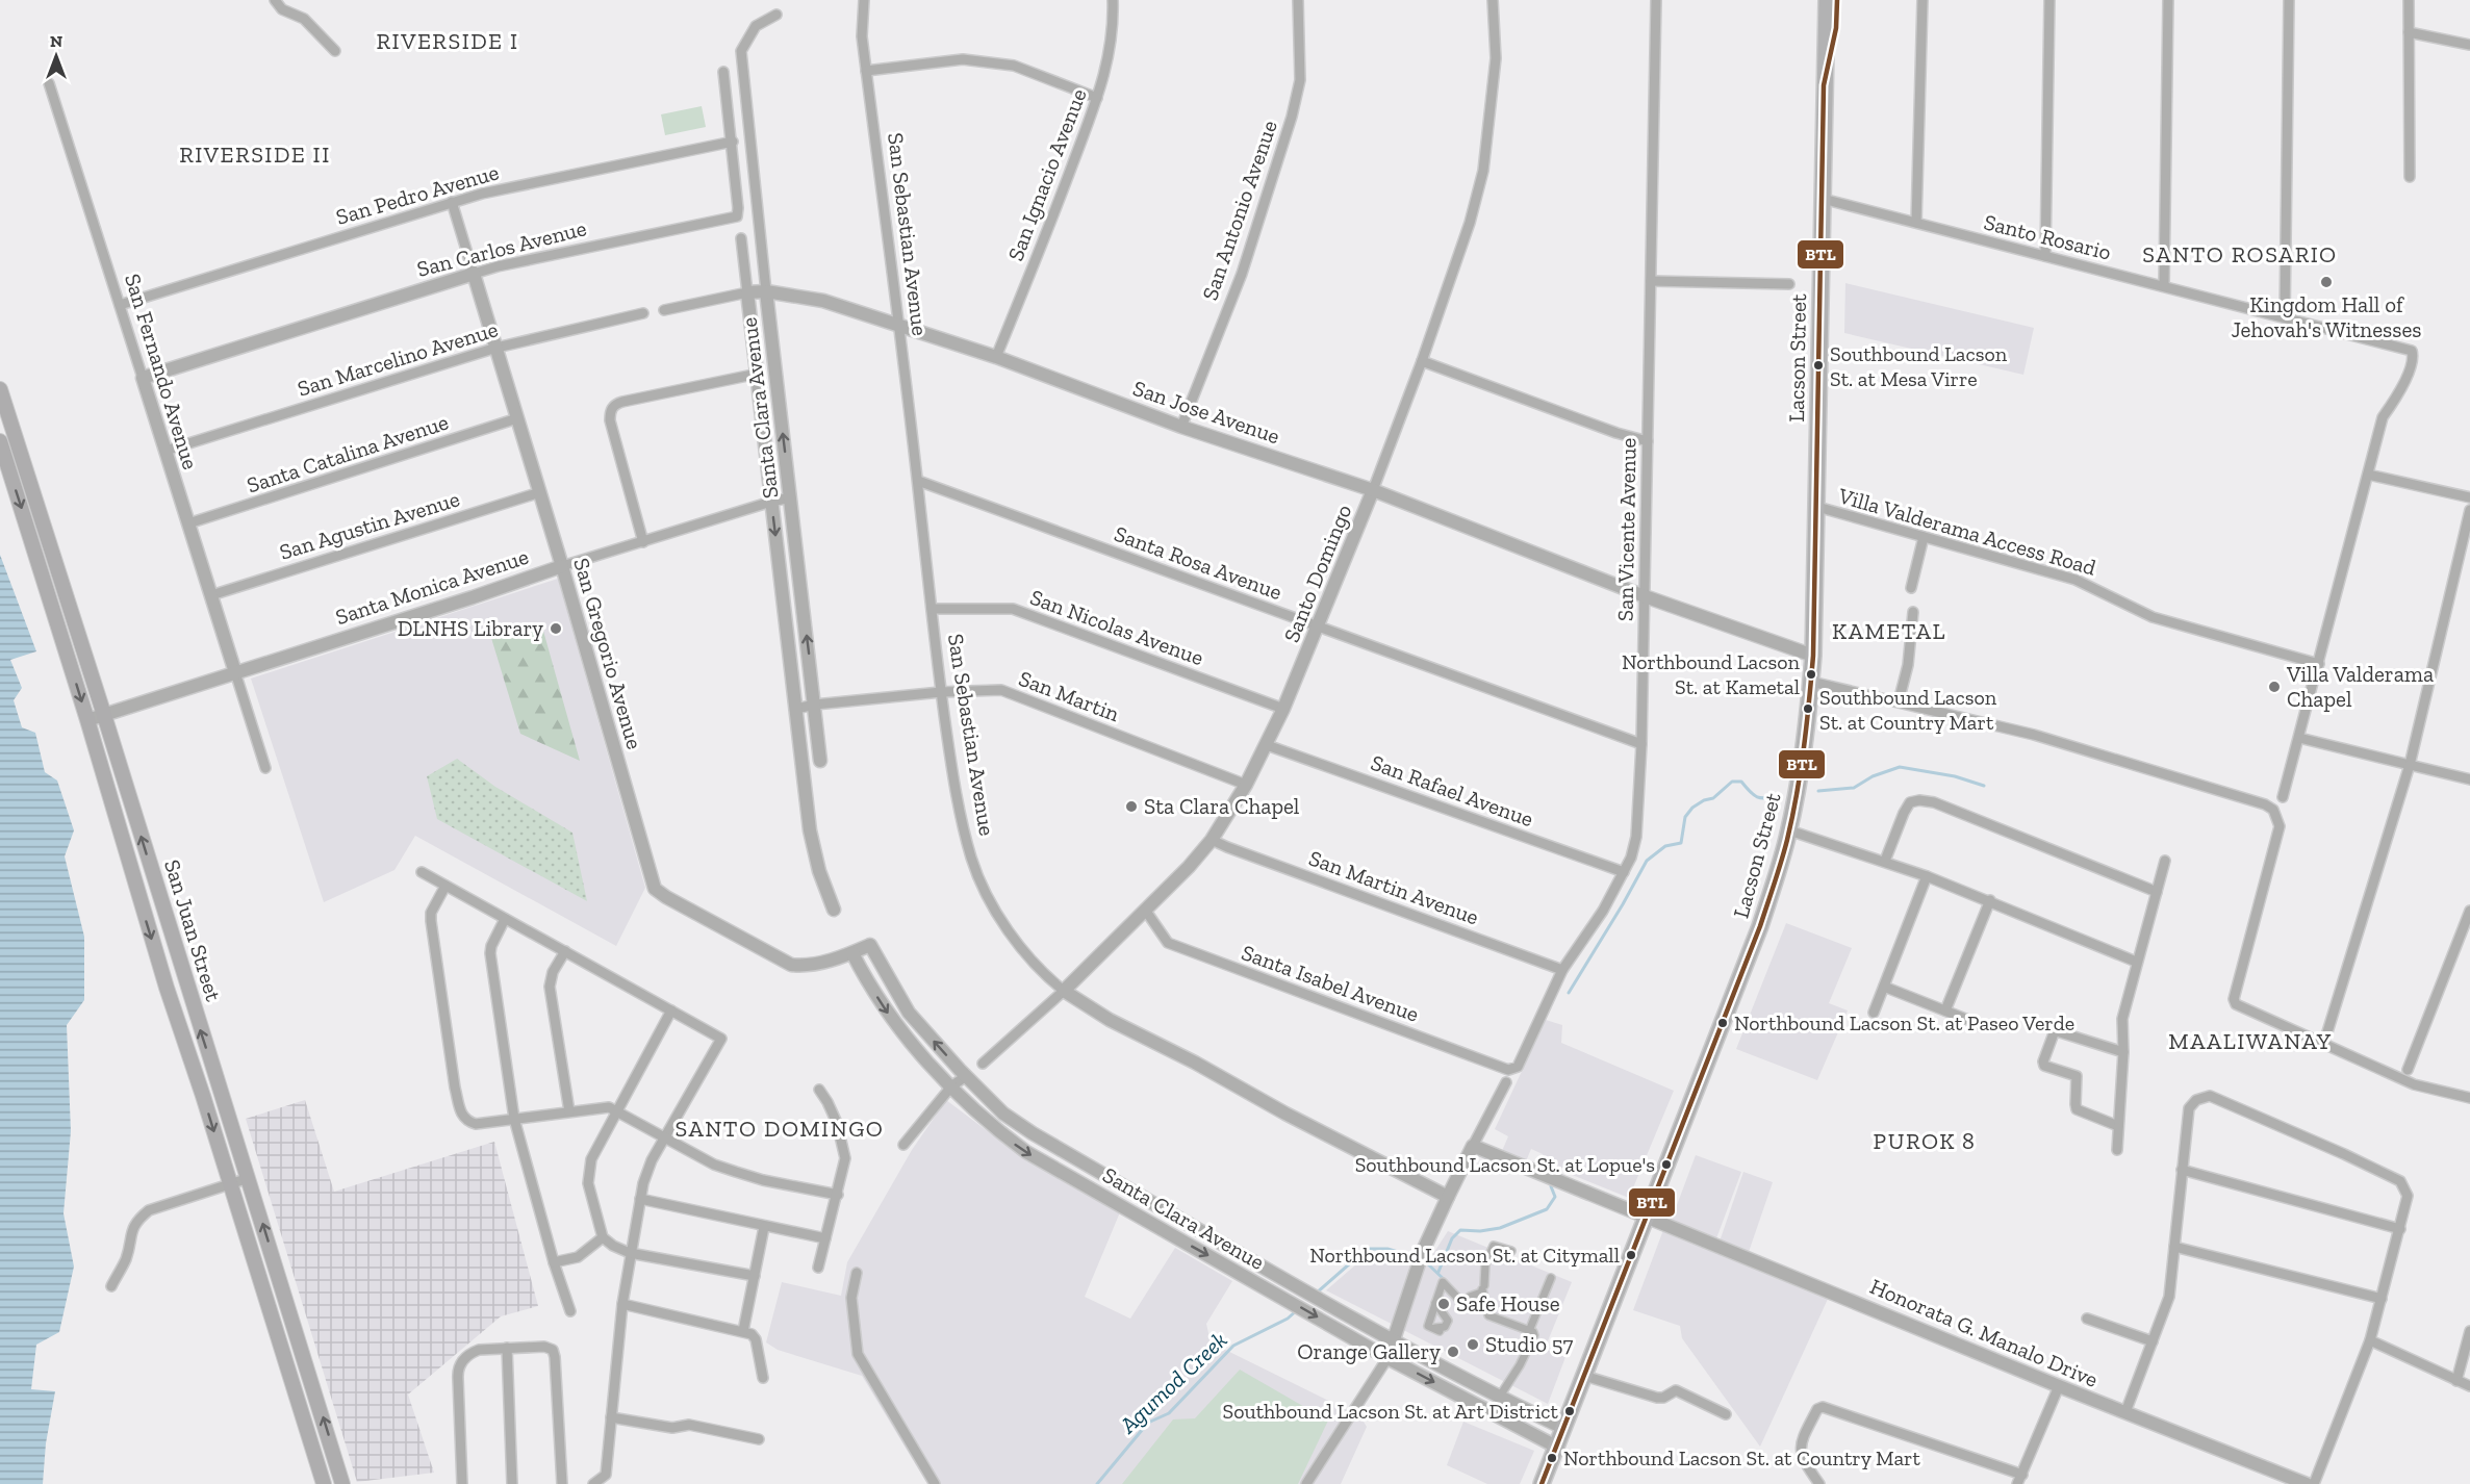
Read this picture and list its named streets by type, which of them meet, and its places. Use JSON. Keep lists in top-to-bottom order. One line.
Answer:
{"streets":{"main road":["Lacson Street","San Juan Street"],"street":["San Ignacio Avenue","San Pedro Avenue","San Antonio Avenue","San Sebastian Avenue","Santo Rosario","San Carlos Avenue","San Marcelino Avenue","San Fernando Avenue","Santa Clara Avenue","San Jose Avenue","Santa Catalina Avenue","San Agustin Avenue","San Vicente Avenue","Villa Valderama Access Road","Santa Rosa Avenue","Santo Domingo","Santa Monica Avenue","San Nicolas Avenue","San Gregorio Avenue","San Martin","San Rafael Avenue","San Martin Avenue","Santa Isabel Avenue","Honorata G. Manalo Drive"]},"crossings":[["San Ignacio Avenue","San Jose Avenue"],["San Pedro Avenue","San Carlos Avenue"],["San Pedro Avenue","San Fernando Avenue"],["San Pedro Avenue","San Gregorio Avenue"],["San Antonio Avenue","San Jose Avenue"],["San Sebastian Avenue","San Jose Avenue"],["San Sebastian Avenue","Santa Rosa Avenue"],["San Sebastian Avenue","Santo Domingo"],["San Sebastian Avenue","San Nicolas Avenue"],["San Sebastian Avenue","San Martin"],["Santo Rosario","Lacson Street"],["San Carlos Avenue","San Fernando Avenue"],["San Carlos Avenue","San Gregorio Avenue"],["Lacson Street","Santa Clara Avenue"],["Lacson Street","San Jose Avenue"],["Lacson Street","Villa Valderama Access Road"],["Lacson Street","Honorata G. Manalo Drive"],["San Marcelino Avenue","San Fernando Avenue"],["San Marcelino Avenue","San Gregorio Avenue"],["San Fernando Avenue","Santa Catalina Avenue"],["San Fernando Avenue","San Agustin Avenue"],["San Fernando Avenue","Santa Monica Avenue"],["Santa Clara Avenue","San Jose Avenue"],["Santa Clara Avenue","Santa Monica Avenue"],["Santa Clara Avenue","San Gregorio Avenue"],["Santa Clara Avenue","San Martin"],["San Jose Avenue","San Vicente Avenue"],["San Jose Avenue","Santo Domingo"],["Santa Catalina Avenue","San Gregorio Avenue"],["San Agustin Avenue","San Gregorio Avenue"],["San Vicente Avenue","Santa Rosa Avenue"],["San Vicente Avenue","San Rafael Avenue"],["San Vicente Avenue","San Martin Avenue"],["San Vicente Avenue","Santa Isabel Avenue"],["Santa Rosa Avenue","Santo Domingo"],["Santo Domingo","San Nicolas Avenue"],["Santo Domingo","San Martin"],["Santo Domingo","San Rafael Avenue"],["Santo Domingo","San Martin Avenue"],["Santo Domingo","Santa Isabel Avenue"],["Santa Monica Avenue","San Gregorio Avenue"],["Santa Monica Avenue","San Juan Street"]],"districts":["RIVERSIDE I","RIVERSIDE II","SANTO ROSARIO","KAMETAL","MAALIWANAY","SANTO DOMINGO","PUROK 8"],"water":["Agumod Creek"],"places":["Kingdom Hall of Jehovah's Witnesses","Southbound Lacson St. at Mesa Virre","DLNHS Library","Northbound Lacson St. at Kametal","Villa Valderama Chapel","Southbound Lacson St. at Country Mart","Sta Clara Chapel","Northbound Lacson St. at Paseo Verde","Southbound Lacson St. at Lopue's","Northbound Lacson St. at Citymall","Safe House","Studio 57","Orange Gallery","Southbound Lacson St. at Art District","Northbound Lacson St. at Country Mart"],"lines":["transit line BTL"],"north":"top"}
